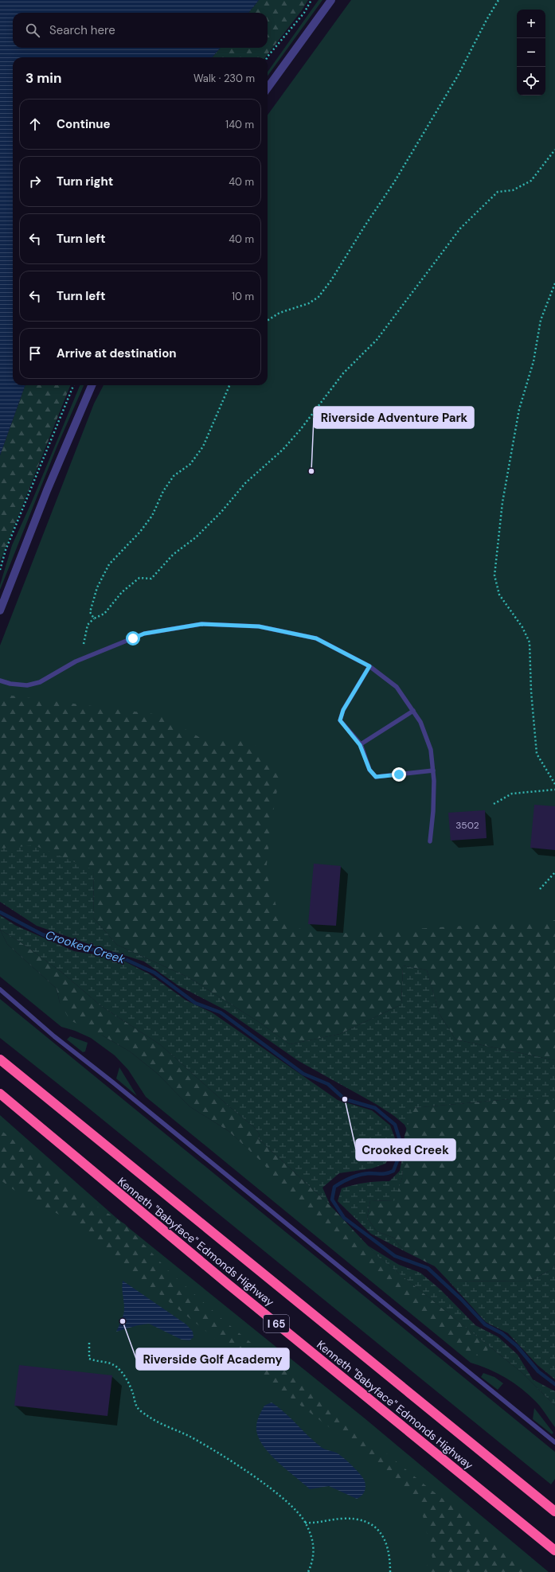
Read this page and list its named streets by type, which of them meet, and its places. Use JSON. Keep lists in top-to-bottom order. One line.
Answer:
{"streets":{"highway":["Kenneth \"Babyface\" Edmonds Highway","I 65"]},"water":["Crooked Creek"],"places":["Riverside Adventure Park","Crooked Creek","Riverside Golf Academy"],"house_numbers":["3502"],"page":{"map_buttons":["+","−"],"search":"Search here","heading":["3 min","Walk · 230 m"],"list":[["Continue","140 m"],["Turn right","40 m"],["Turn left","40 m"],["Turn left","10 m"],"Arrive at destination"]}}
